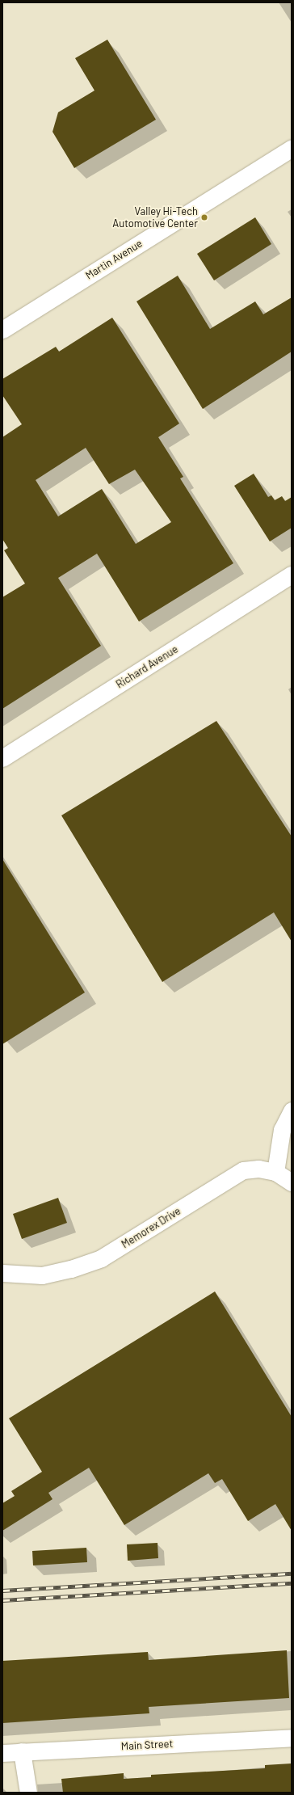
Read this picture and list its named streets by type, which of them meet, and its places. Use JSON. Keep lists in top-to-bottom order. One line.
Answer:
{"streets":{"street":["Martin Avenue","Richard Avenue","Memorex Drive","Main Street"]},"places":["Valley Hi-Tech Automotive Center"]}
